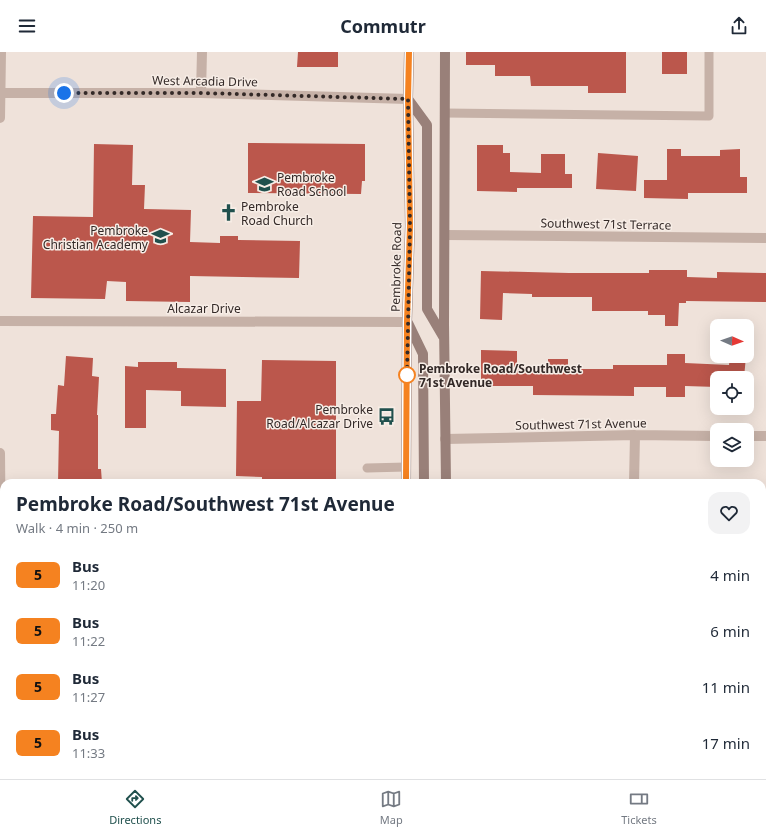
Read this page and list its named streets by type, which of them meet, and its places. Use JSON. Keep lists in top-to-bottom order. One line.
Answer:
{"streets":{"main road":["Pembroke Road"],"street":["West Arcadia Drive","Southwest 71st Terrace","Alcazar Drive","Southwest 71st Avenue"]},"crossings":[["West Arcadia Drive","Pembroke Road"],["Pembroke Road","Alcazar Drive"]],"places":{"school or university":["Pembroke Road School","Pembroke Christian Academy"],"church":["Pembroke Road Church"],"other":["Pembroke Road/Southwest 71st Avenue"],"bus stop":["Pembroke Road/Alcazar Drive"]},"lines":["bus line 5"],"north":"right","page":{"header":"Commutr","heading":["Pembroke Road/Southwest 71st Avenue","Walk · 4 min · 250 m"],"list":[{"mark":"5","name":"Bus","note":"11:20","value":"4 min"},{"mark":"5","name":"Bus","note":"11:22","value":"6 min"},{"mark":"5","name":"Bus","note":"11:27","value":"11 min"},{"mark":"5","name":"Bus","note":"11:33","value":"17 min"}],"tabs":["Directions","Map","Tickets"]}}
